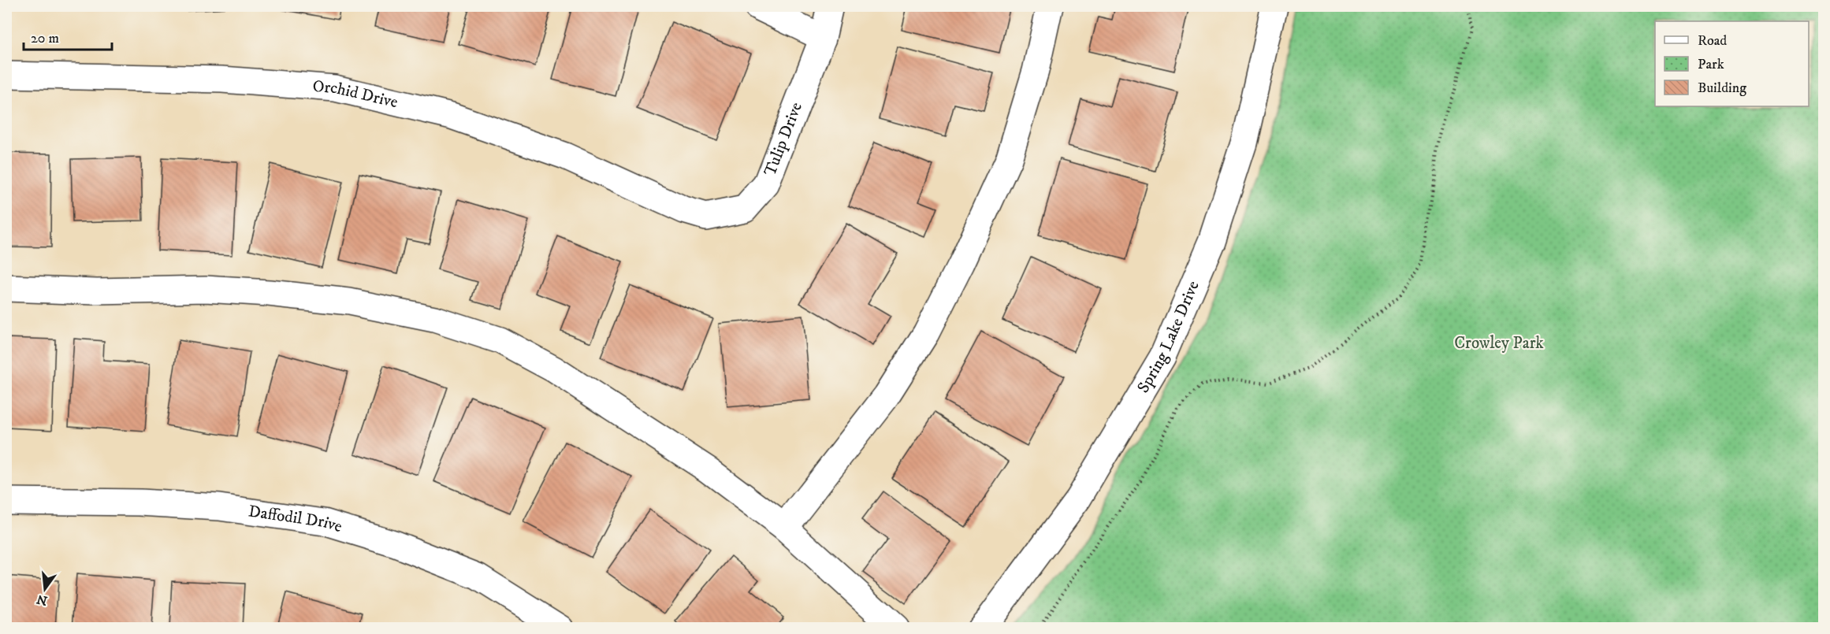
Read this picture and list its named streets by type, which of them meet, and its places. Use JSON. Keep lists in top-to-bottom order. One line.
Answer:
{"streets":{"street":["Orchid Drive","Tulip Drive","Spring Lake Drive","Daffodil Drive"]},"crossings":[["Orchid Drive","Tulip Drive"]],"parks":["Crowley Park"],"legend":["Road","Park","Building"],"scale_bar":"20 m","north":"bottom"}
